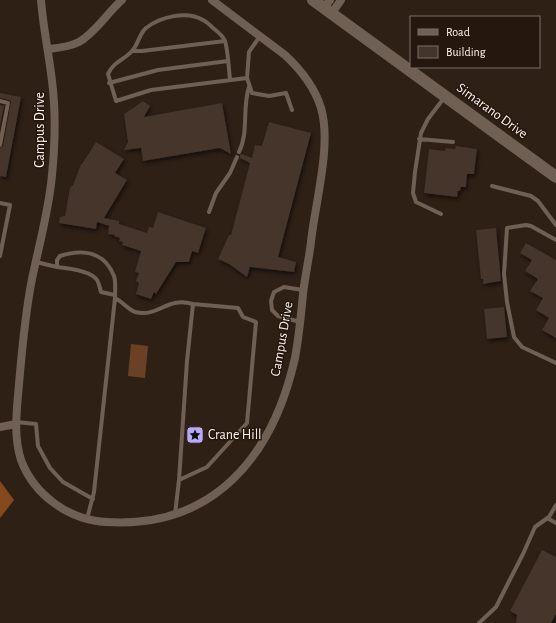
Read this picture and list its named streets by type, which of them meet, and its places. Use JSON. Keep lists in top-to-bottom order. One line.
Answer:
{"streets":{"street":["Simarano Drive","Campus Drive"]},"places":{"place":["Crane Hill"]},"legend":["Road","Building"]}
